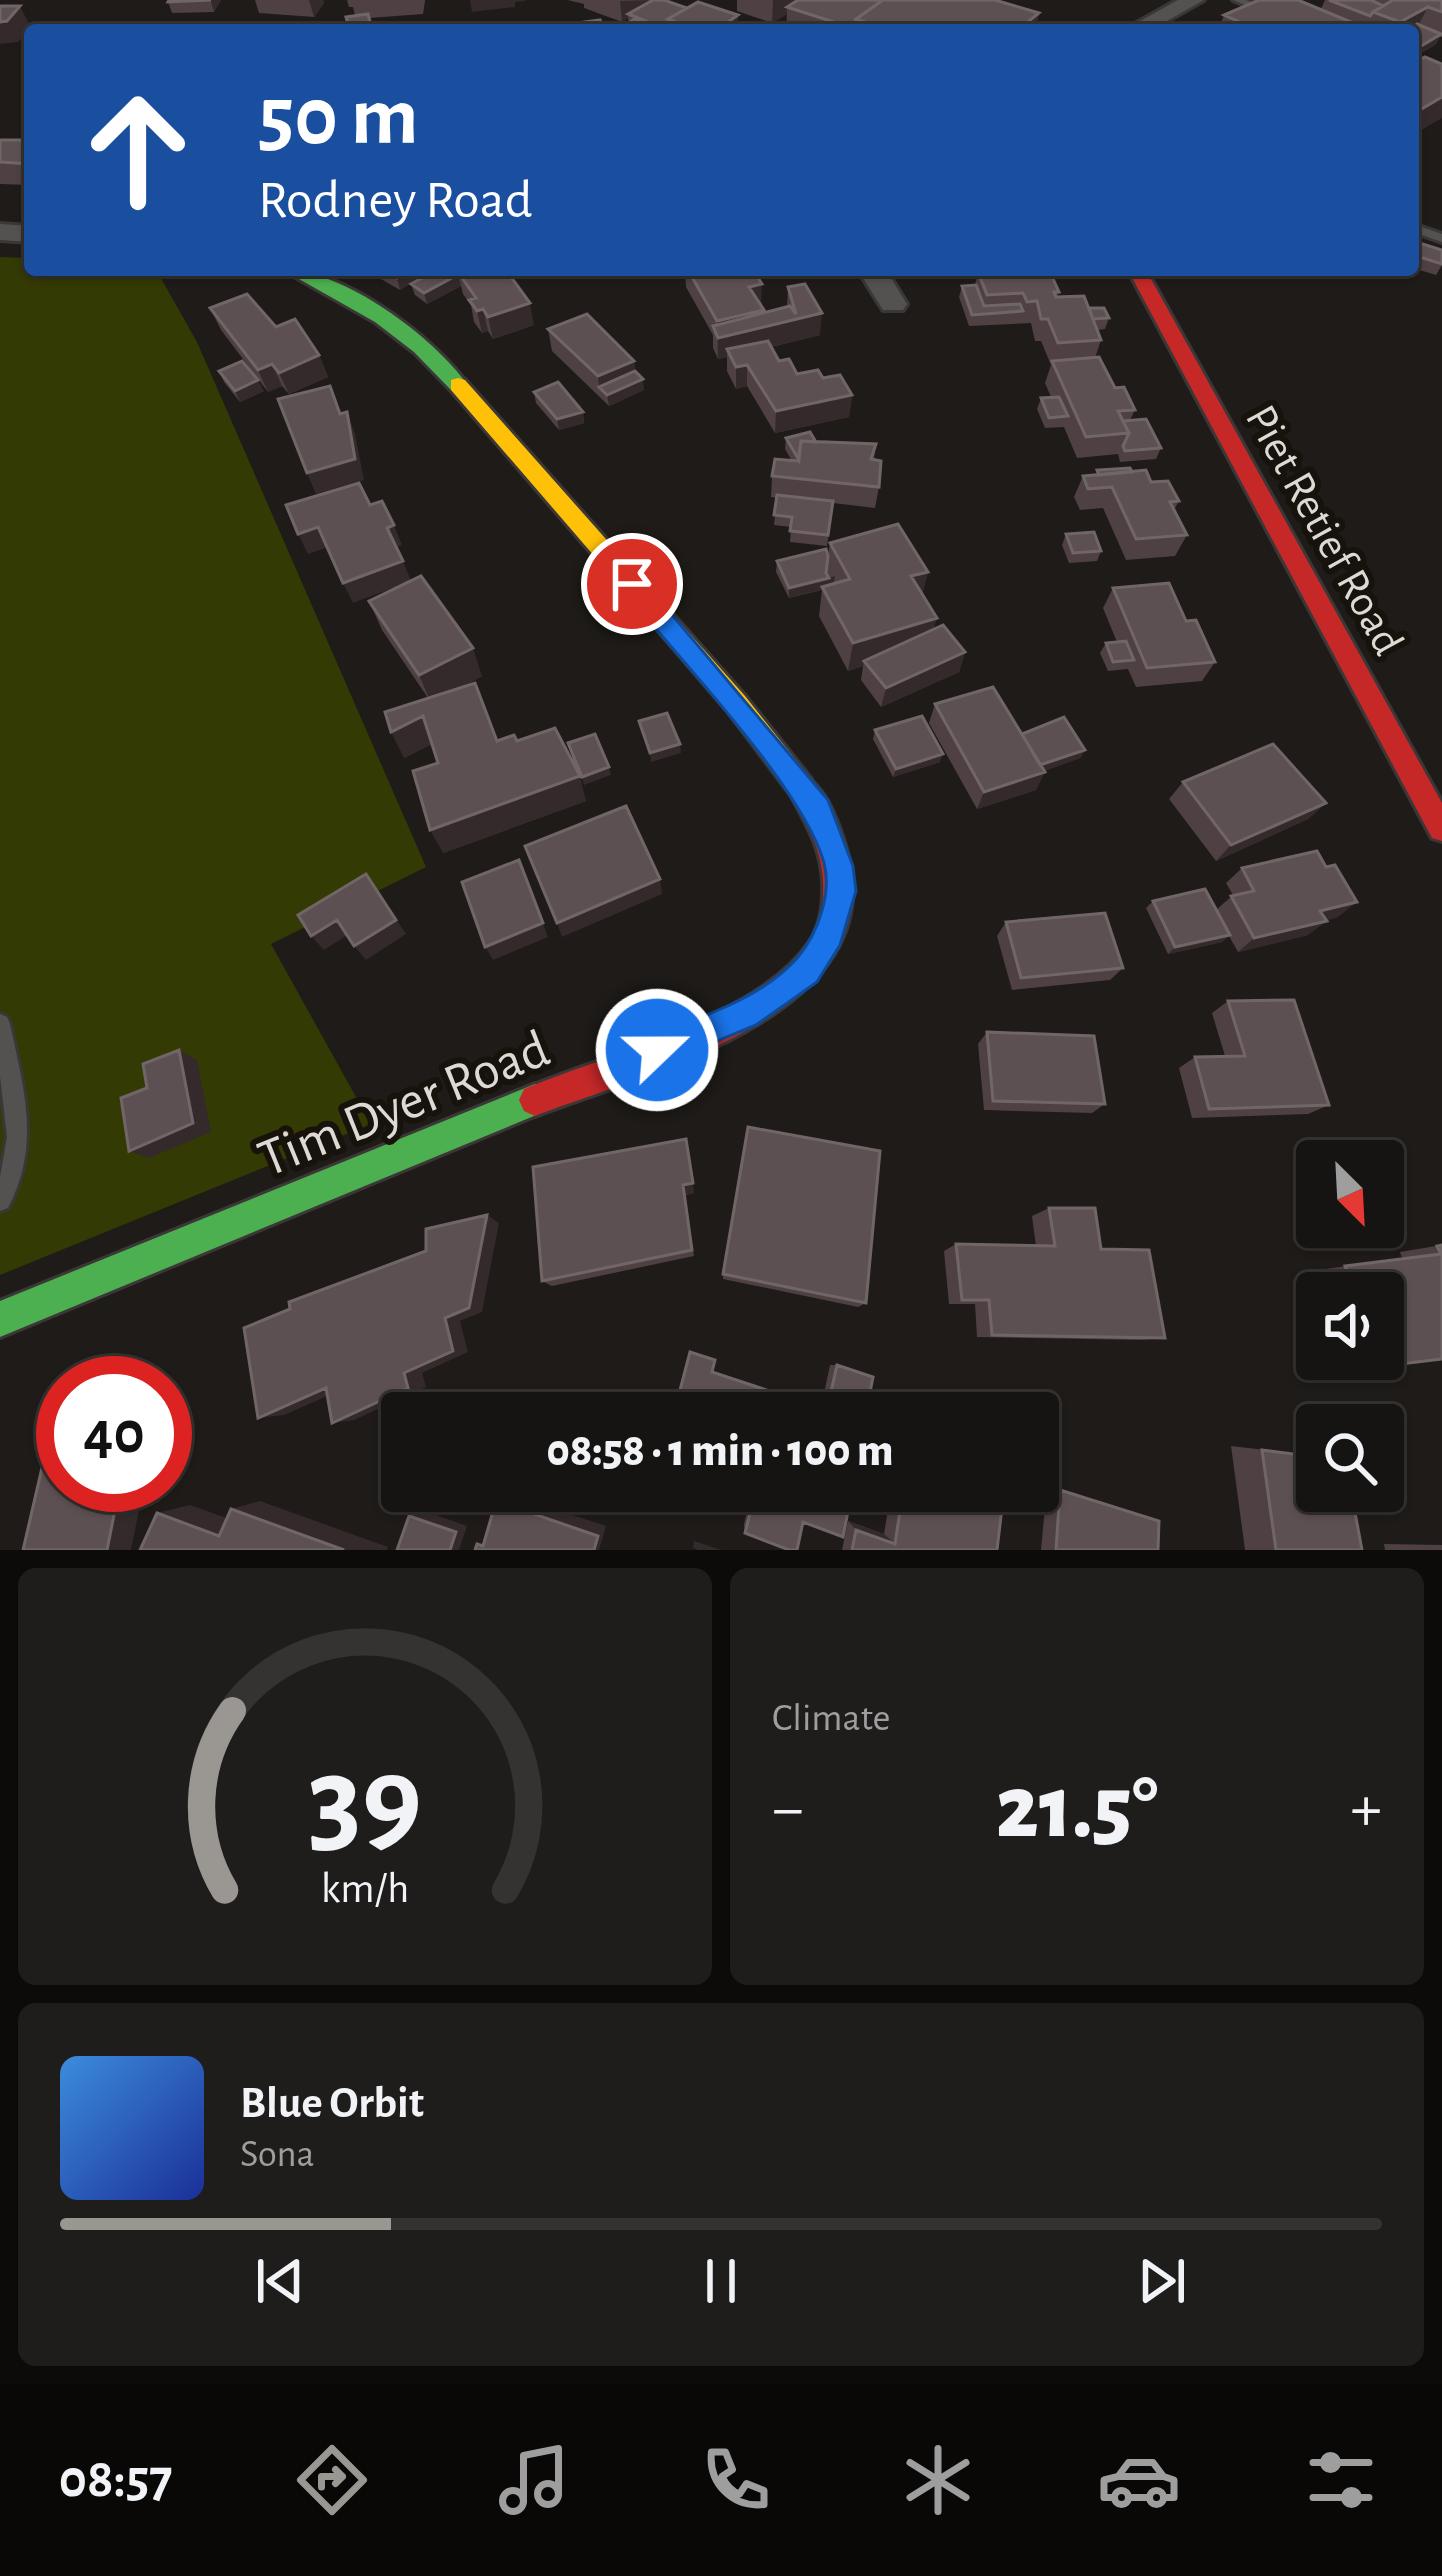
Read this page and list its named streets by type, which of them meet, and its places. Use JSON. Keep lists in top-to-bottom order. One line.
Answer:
{"streets":{"street":["Piet Retief Road","Tim Dyer Road"]},"north":"bottom right","page":{"turn":["50 m","Rodney Road"],"limit":"40","trip":"08:58 · 1 min · 100 m","tile":"Climate","heat":["−","21.5°","+"],"song":["Blue Orbit","Sona"],"tabs":"08:57","gauge":["39","km/h"]}}
